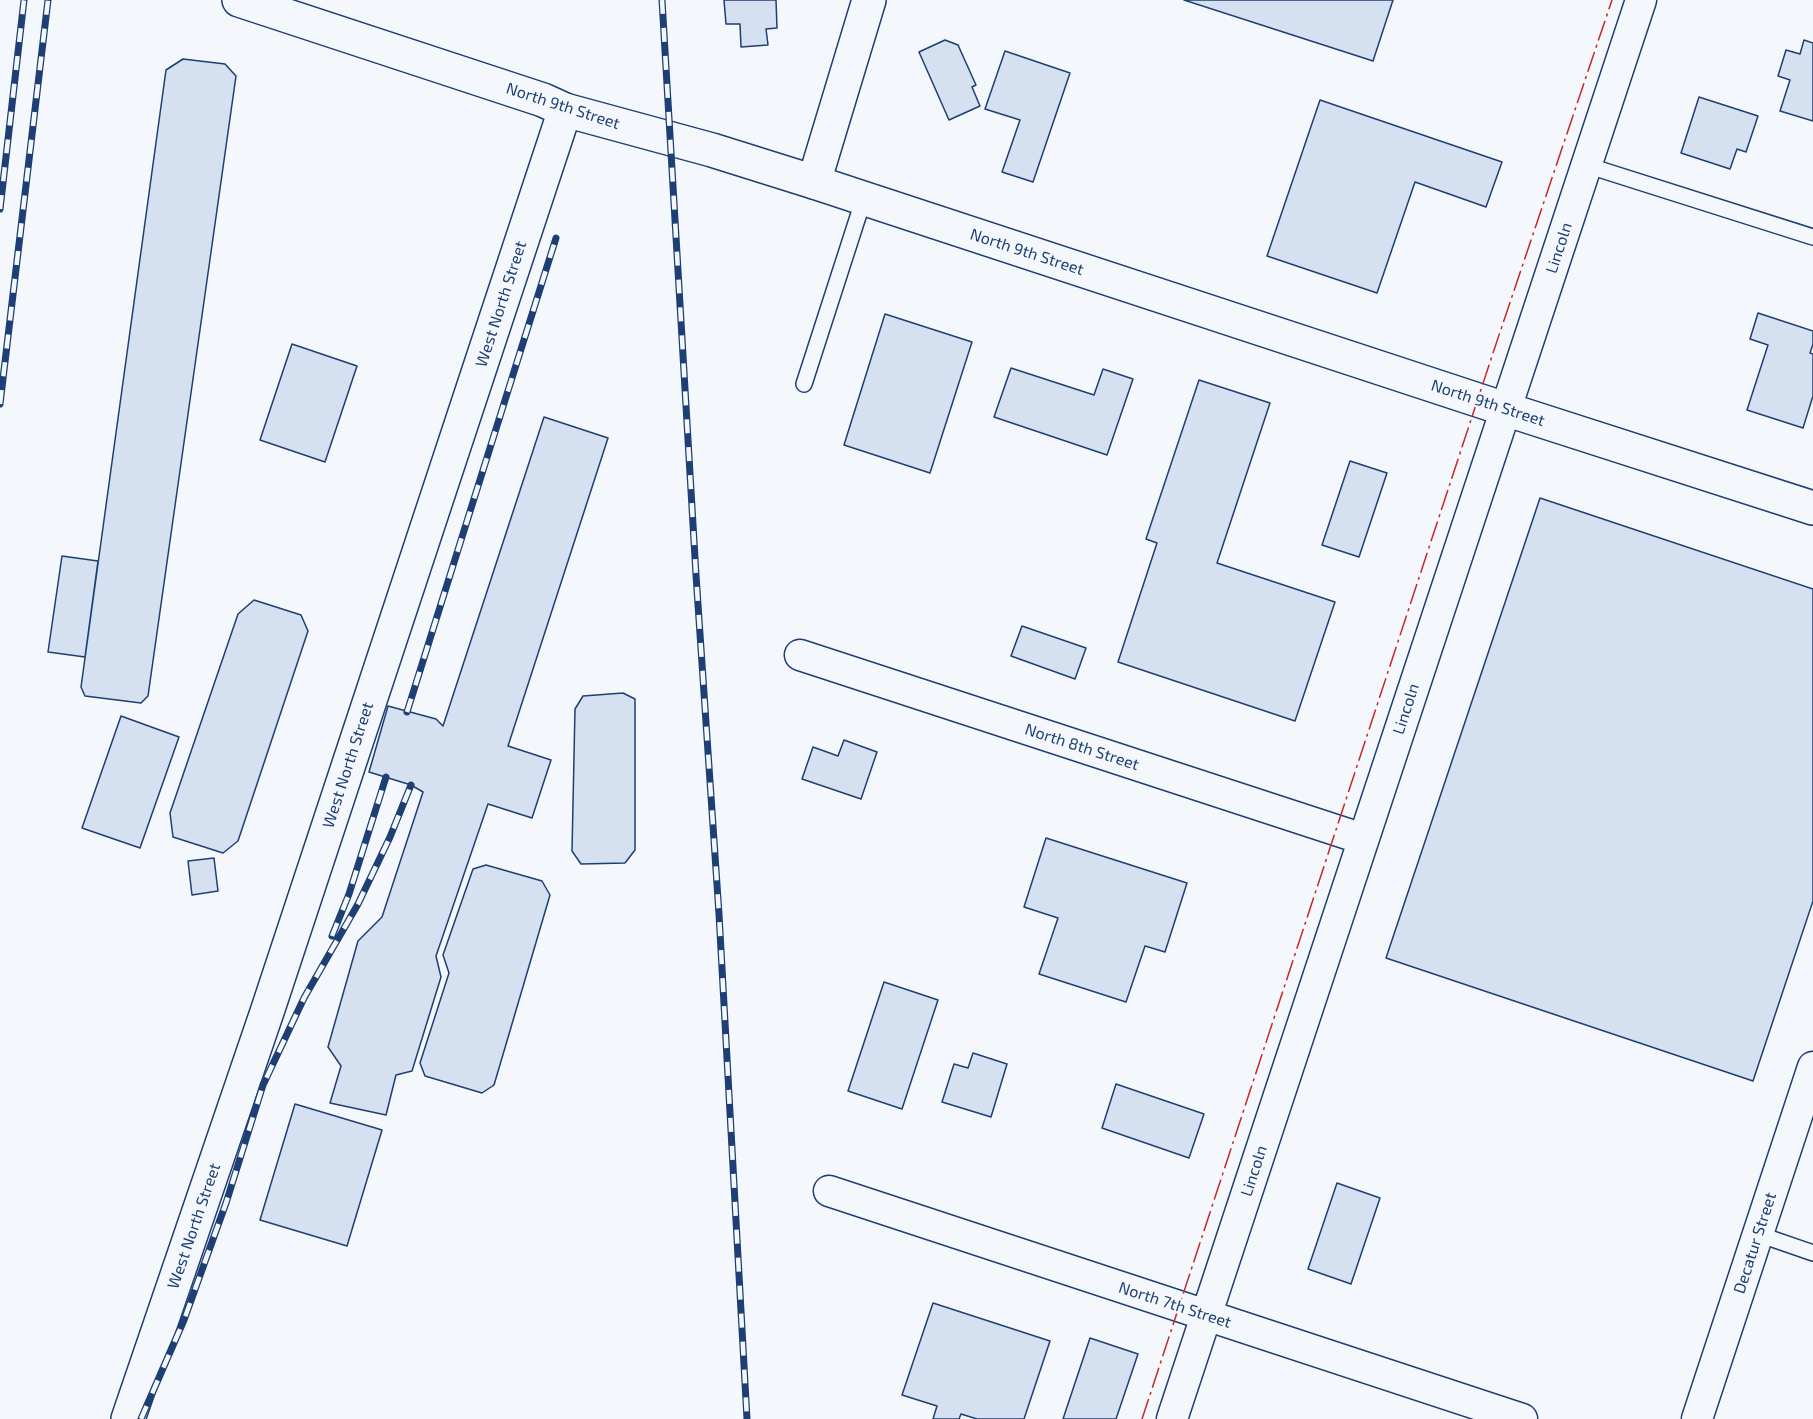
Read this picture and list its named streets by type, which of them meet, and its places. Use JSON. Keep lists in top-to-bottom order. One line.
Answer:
{"streets":{"main road":["North 9th Street","West North Street"],"street":["Lincoln","North 8th Street","Decatur Street","North 7th Street"]},"crossings":[["North 9th Street","Lincoln"],["North 9th Street","West North Street"],["Lincoln","North 8th Street"],["Lincoln","North 7th Street"]]}
